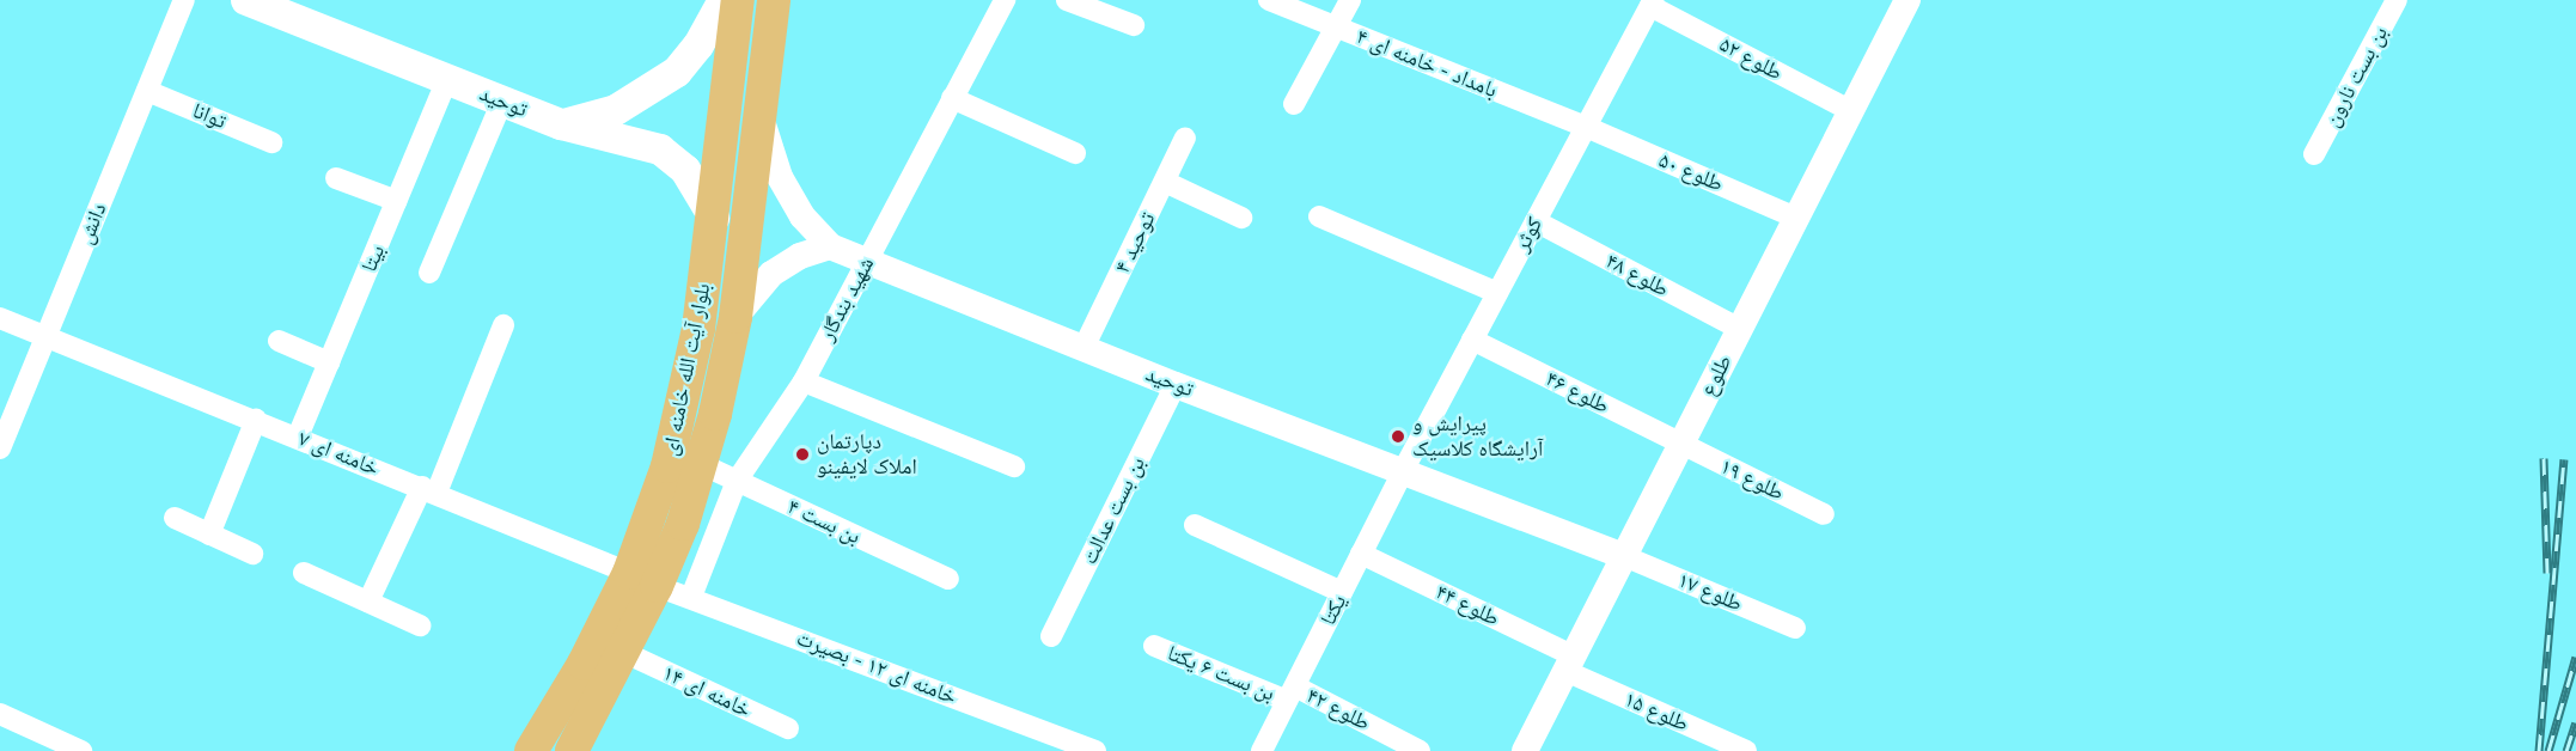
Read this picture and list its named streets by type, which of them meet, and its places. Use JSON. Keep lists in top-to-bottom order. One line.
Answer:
{"streets":{"main road":["توحید","بلوار آیت الله خامنه ای"],"street":["طلوع ۵۲","بامداد - خامنه ای ۴","بن بست نارون","توانا","طلوع ۵۰","دانش","کوثر","توحید ۴","بیتا","طلوع ۴۸","شهید بندگار","طلوع","طلوع ۴۶","خامنه ای ۷","طلوع ۱۹","بن بست عدالت","بن بست ۴","طلوع ۱۷","طلوع ۴۴","یکتا","خامنه ای ۱۲ - بصیرت","بن بست ۶ یکتا","خامنه ای ۱۴","طلوع ۴۲","طلوع ۱۵"]},"crossings":[["طلوع ۵۲","کوثر"],["طلوع ۵۲","طلوع"],["بامداد - خامنه ای ۴","طلوع ۵۰"],["بامداد - خامنه ای ۴","کوثر"],["توحید","کوثر"],["توحید","توحید ۴"],["توحید","بیتا"],["توحید","شهید بندگار"],["توحید","بلوار آیت الله خامنه ای"],["توحید","طلوع"],["توحید","بن بست عدالت"],["توحید","طلوع ۱۷"],["توحید","یکتا"],["توانا","دانش"],["طلوع ۵۰","کوثر"],["طلوع ۵۰","طلوع"],["دانش","خامنه ای ۷"],["کوثر","طلوع ۴۸"],["کوثر","طلوع ۴۶"],["کوثر","یکتا"],["بیتا","خامنه ای ۷"],["طلوع ۴۸","طلوع"],["شهید بندگار","بن بست ۴"],["شهید بندگار","خامنه ای ۱۲ - بصیرت"],["بلوار آیت الله خامنه ای","خامنه ای ۷"],["بلوار آیت الله خامنه ای","بن بست ۴"],["بلوار آیت الله خامنه ای","خامنه ای ۱۲ - بصیرت"],["بلوار آیت الله خامنه ای","خامنه ای ۱۴"],["طلوع","طلوع ۴۶"],["طلوع","طلوع ۱۹"],["طلوع","طلوع ۱۷"],["طلوع","طلوع ۴۴"],["طلوع","طلوع ۱۵"],["طلوع ۴۶","طلوع ۱۹"],["خامنه ای ۷","خامنه ای ۱۲ - بصیرت"],["طلوع ۴۴","یکتا"],["طلوع ۴۴","طلوع ۱۵"],["یکتا","بن بست ۶ یکتا"],["یکتا","طلوع ۴۲"],["بن بست ۶ یکتا","طلوع ۴۲"]],"places":["پیرایش و آرایشگاه کلاسیک","دپارتمان املاک لایفینو"]}
